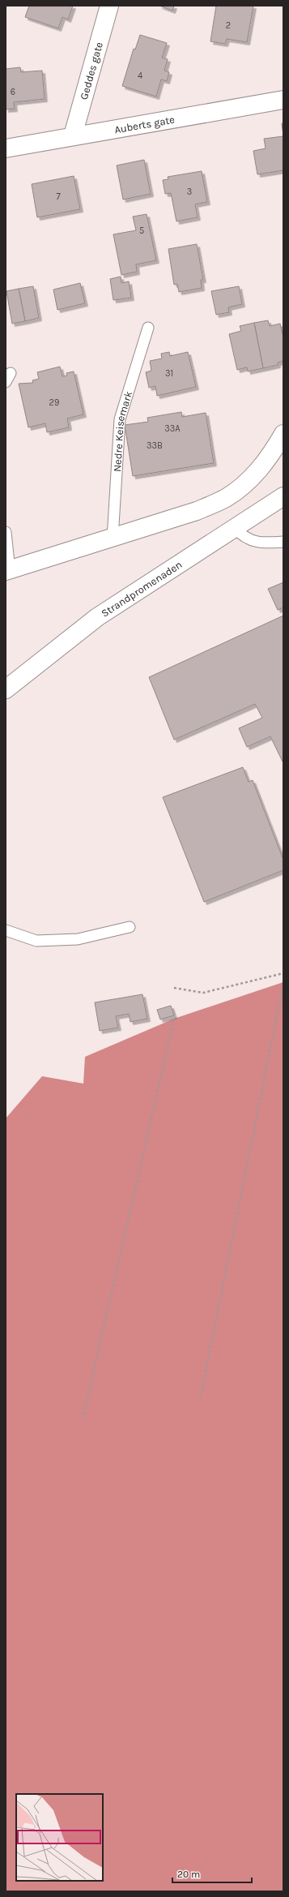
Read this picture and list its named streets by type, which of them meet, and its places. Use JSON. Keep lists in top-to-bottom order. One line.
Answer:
{"streets":{"street":["Geddes gate","Auberts gate","Strandpromenaden"],"lane":["Nedre Keisemark"]},"crossings":[["Geddes gate","Auberts gate"]],"house_numbers":["2","4","6","3","7","5","31","29","33A","33B"],"scale_bar":"20 m"}
